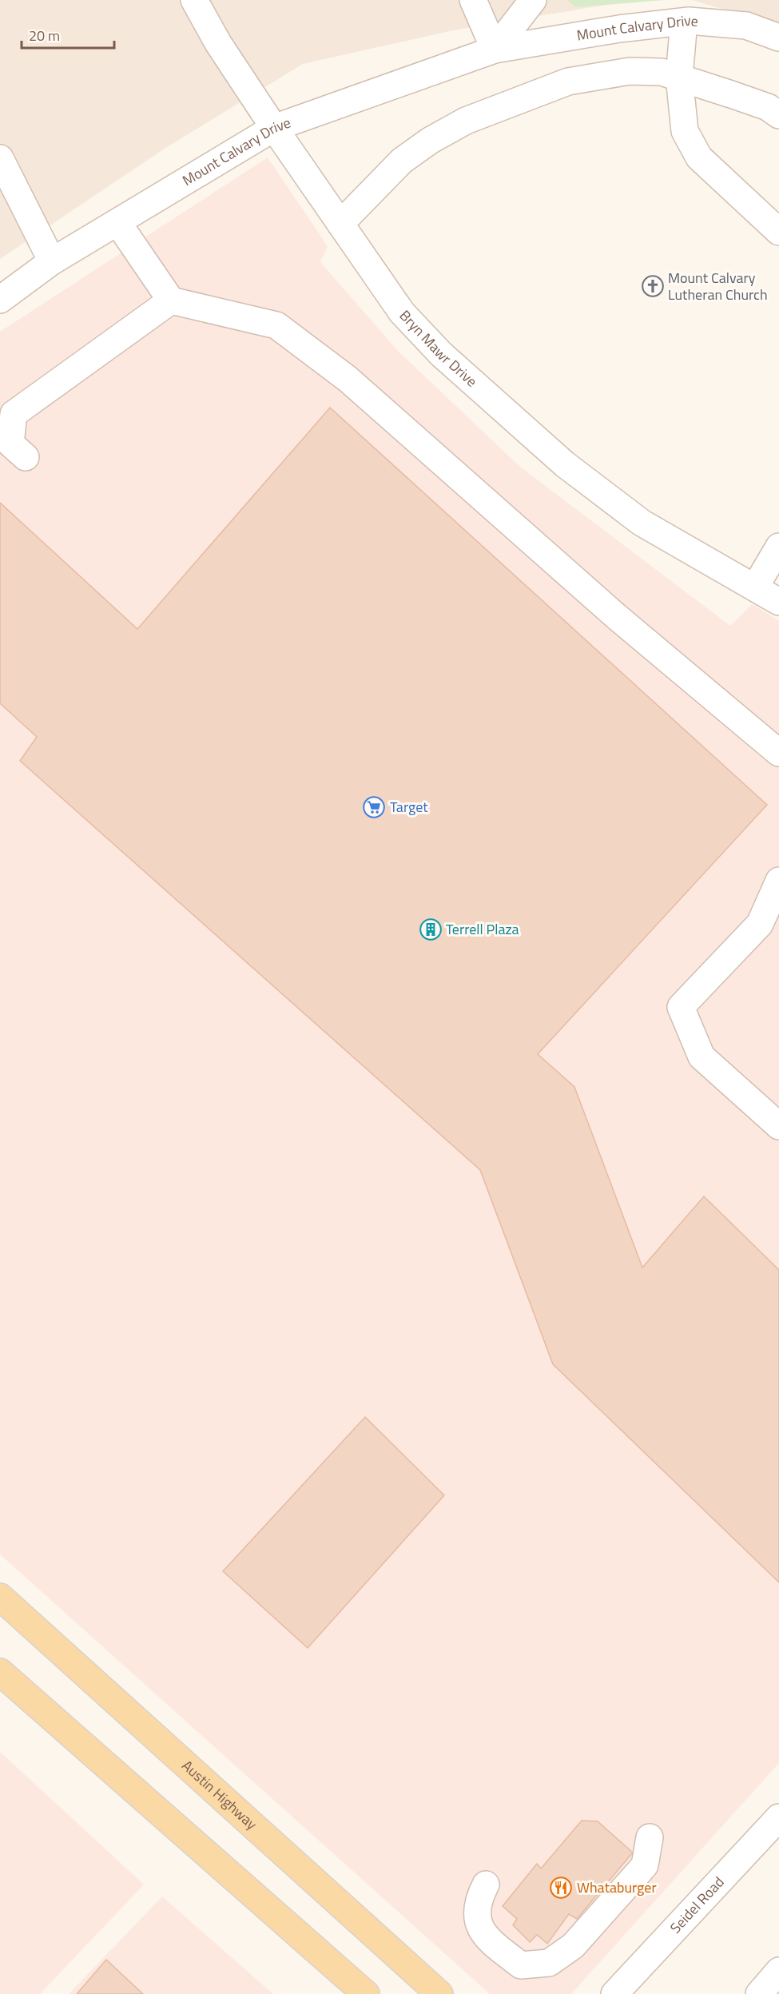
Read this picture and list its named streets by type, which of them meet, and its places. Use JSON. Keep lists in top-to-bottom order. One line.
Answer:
{"streets":{"main road":["Austin Highway"],"street":["Mount Calvary Drive","Bryn Mawr Drive","Seidel Road"]},"crossings":[["Mount Calvary Drive","Bryn Mawr Drive"]],"places":{"church":["Mount Calvary Lutheran Church"],"supermarket":["Target"],"building":["Terrell Plaza"],"restaurant":["Whataburger"]},"scale_bar":"20 m"}
